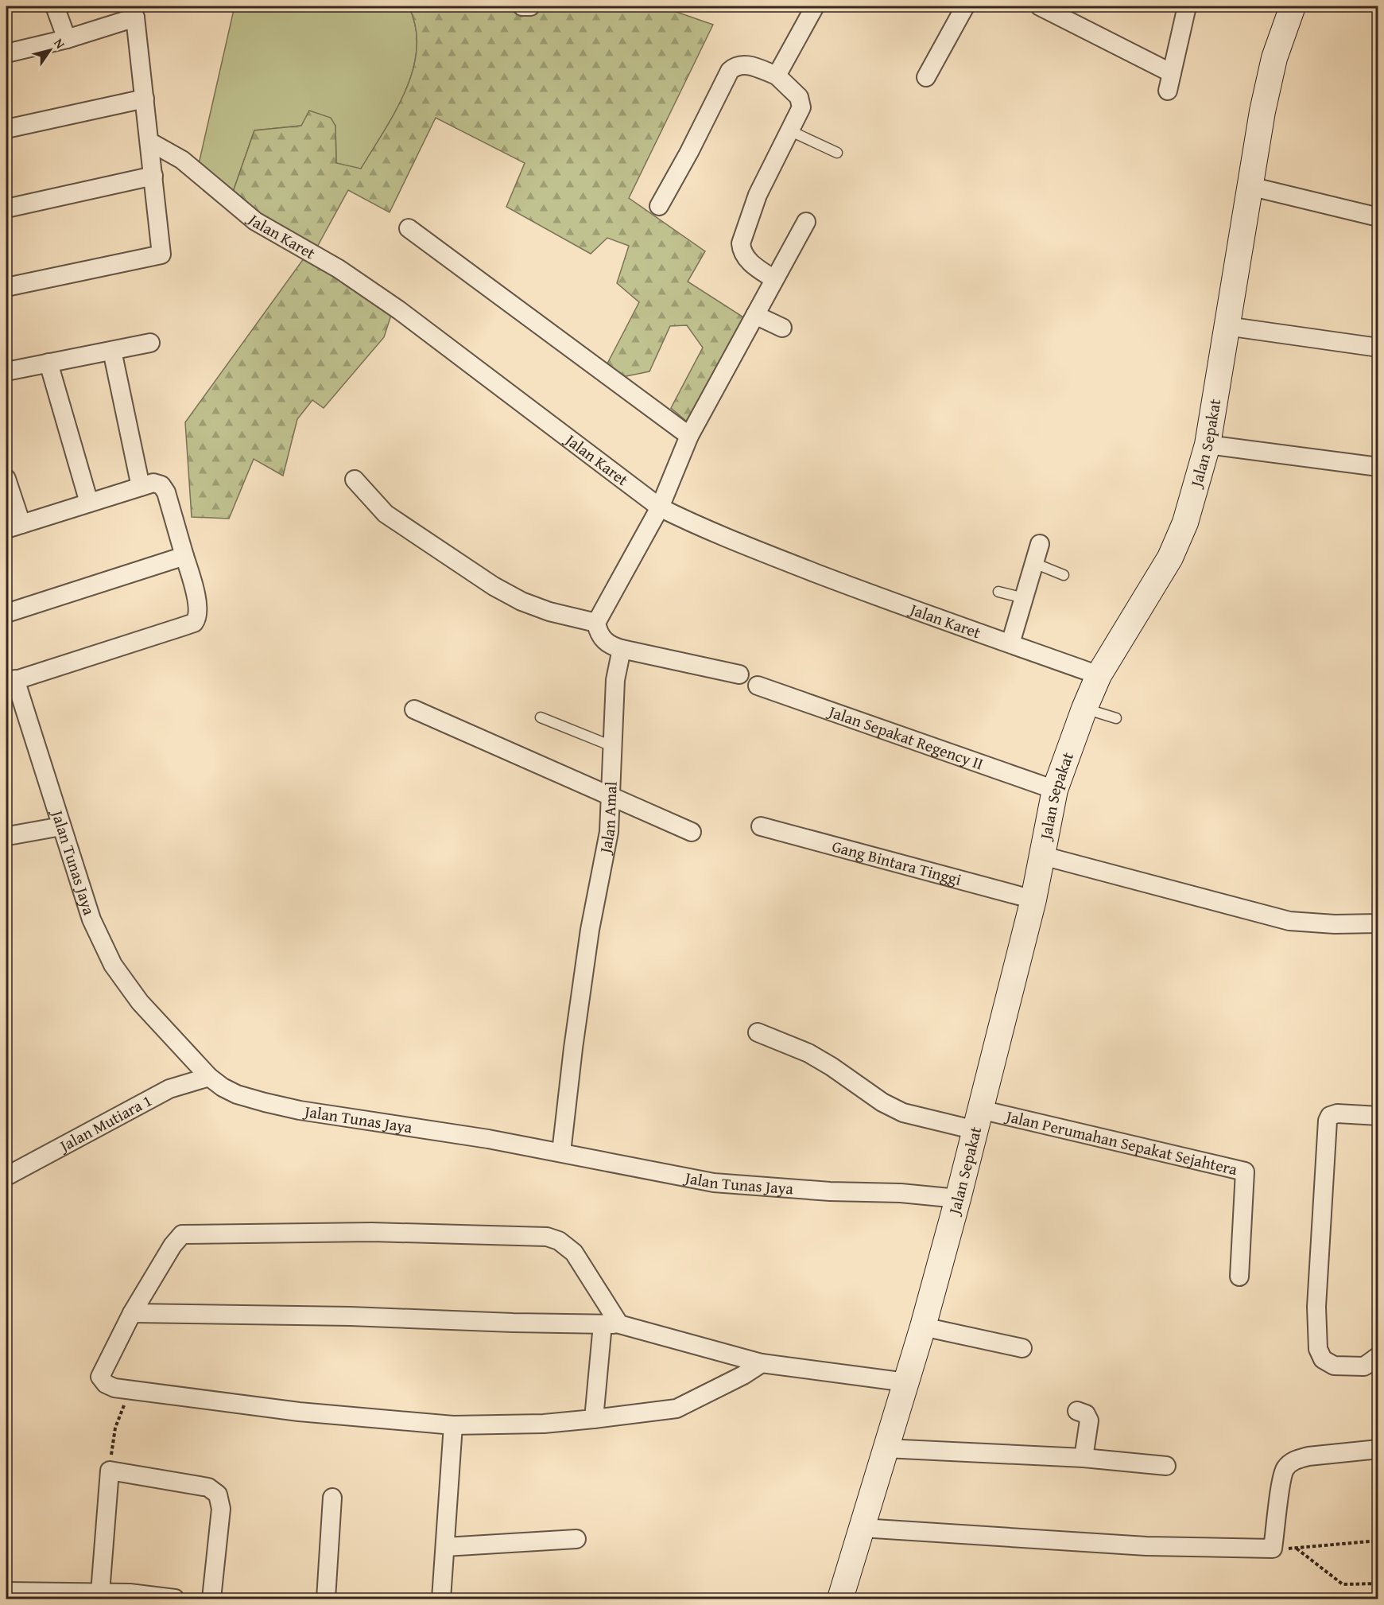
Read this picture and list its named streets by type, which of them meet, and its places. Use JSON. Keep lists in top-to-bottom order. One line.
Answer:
{"streets":{"main road":["Jalan Sepakat"],"street":["Jalan Karet","Jalan Sepakat Regency II","Jalan Amal","Jalan Tunas Jaya","Gang Bintara Tinggi","Jalan Mutiara 1","Jalan Perumahan Sepakat Sejahtera"]},"crossings":[["Jalan Karet","Jalan Sepakat"],["Jalan Sepakat","Jalan Sepakat Regency II"],["Jalan Sepakat","Jalan Tunas Jaya"],["Jalan Sepakat","Gang Bintara Tinggi"],["Jalan Sepakat","Jalan Perumahan Sepakat Sejahtera"],["Jalan Amal","Jalan Tunas Jaya"],["Jalan Tunas Jaya","Jalan Mutiara 1"]],"north":"top right"}
